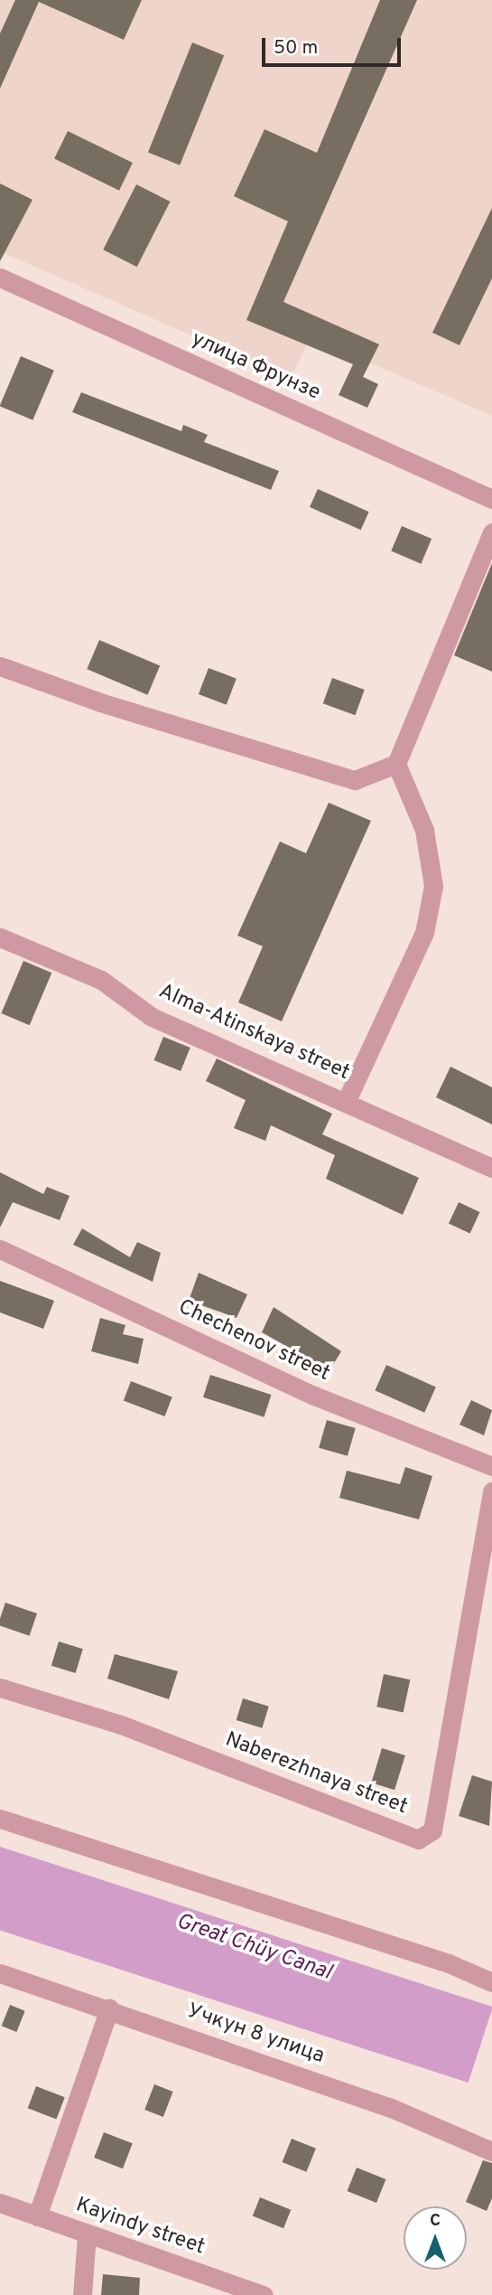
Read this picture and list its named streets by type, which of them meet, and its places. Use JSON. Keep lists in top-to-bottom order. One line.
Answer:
{"streets":{"street":["улица Фрунзе","Alma-Atinskaya street","Chechenov street","Naberezhnaya street","Учкун 8 улица","Kayindy street"]},"water":["Great Chüy Canal"],"scale_bar":"50 m","north":"top"}
